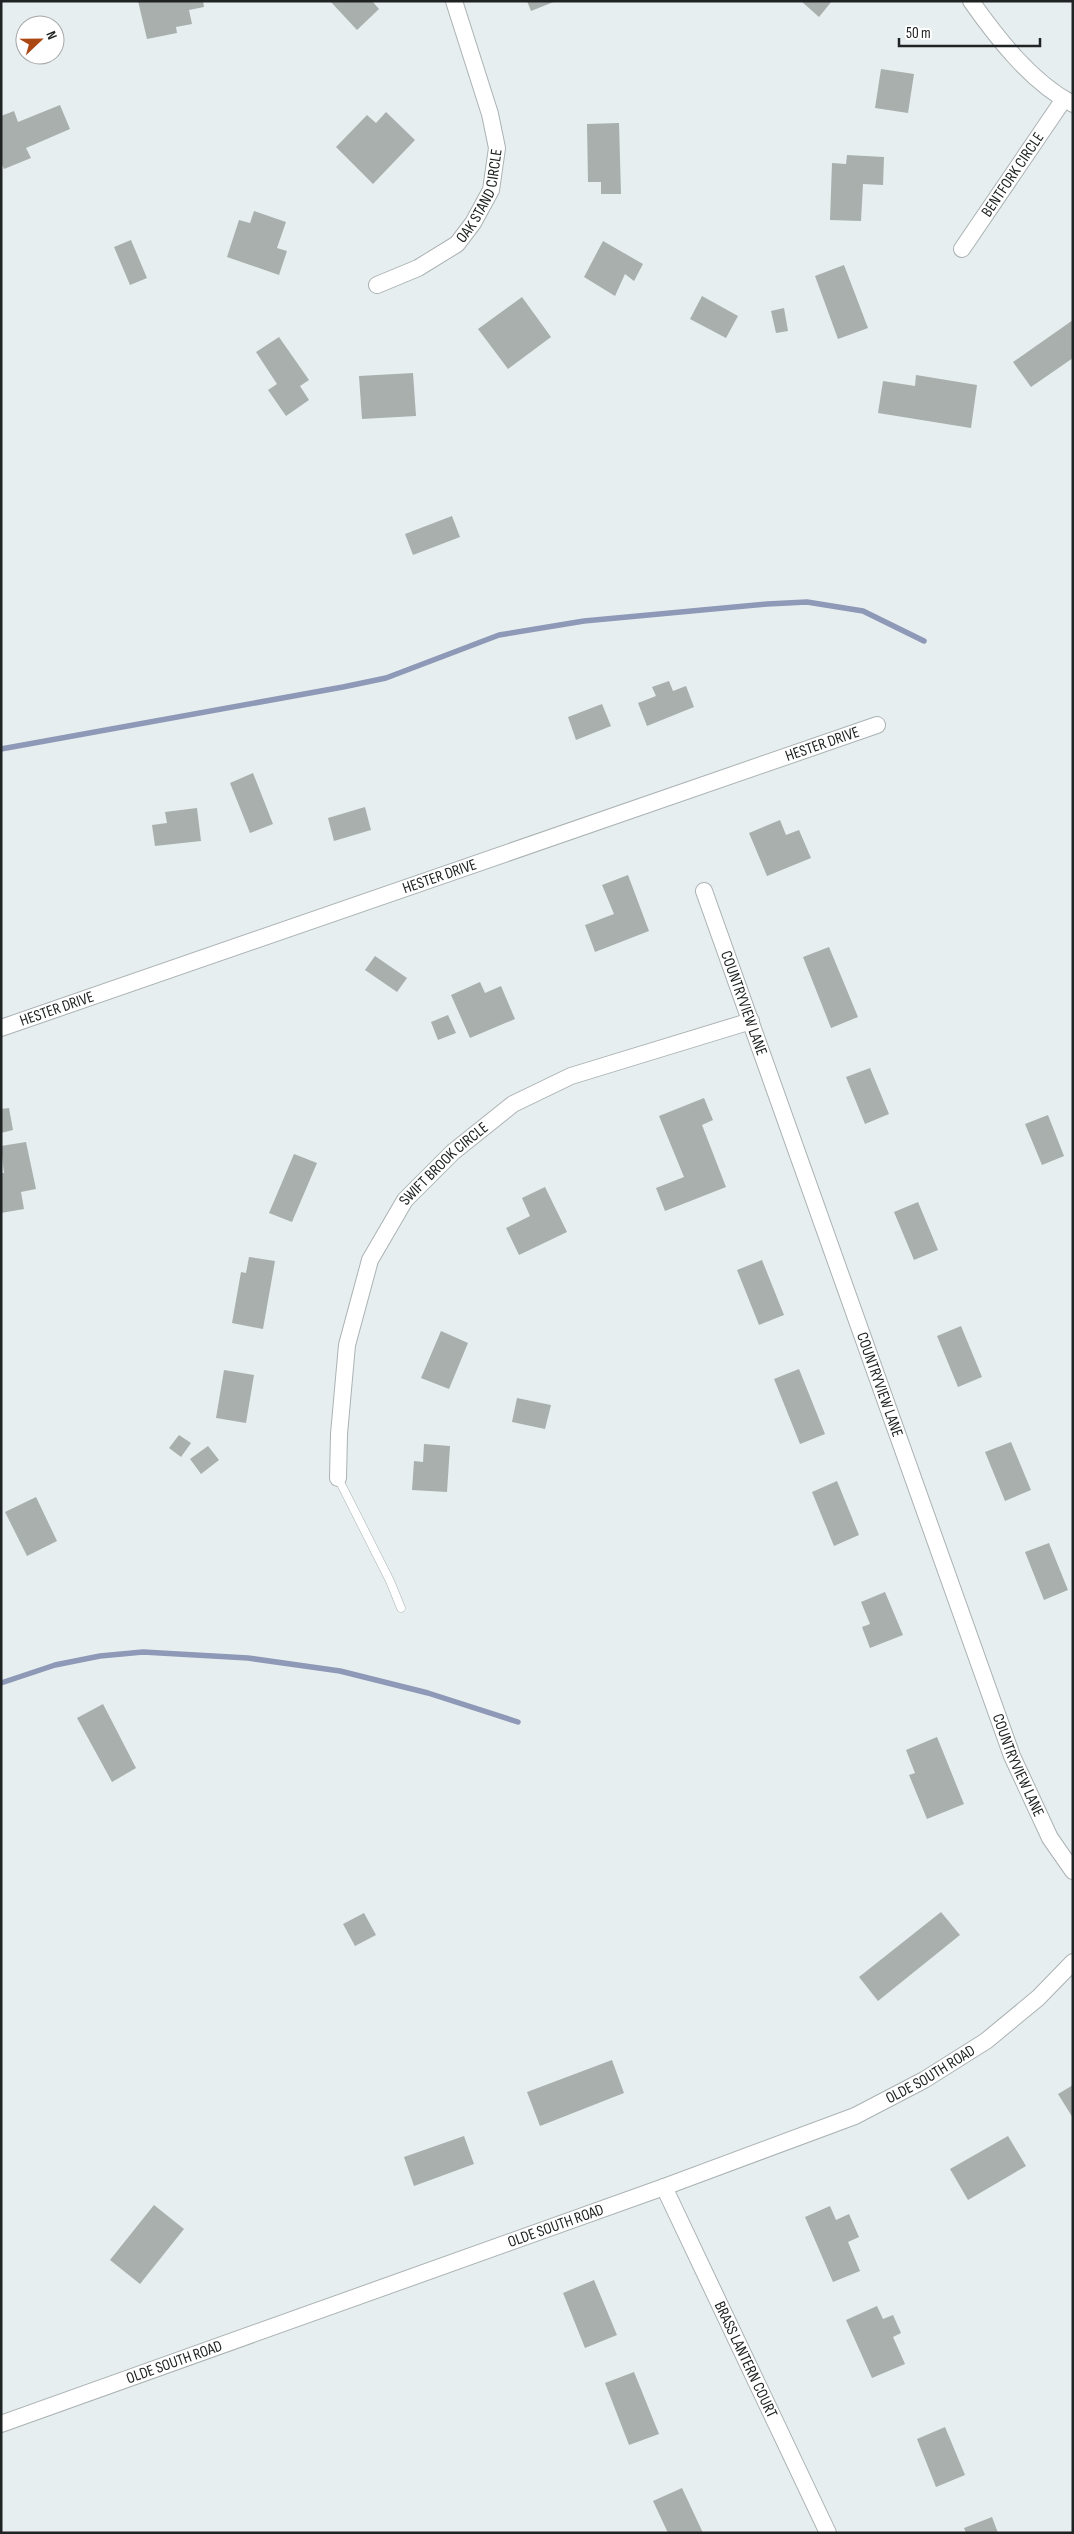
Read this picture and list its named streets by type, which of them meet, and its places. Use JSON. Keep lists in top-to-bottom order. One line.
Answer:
{"streets":{"street":["BENTFORK CIRCLE","OAK STAND CIRCLE","HESTER DRIVE","COUNTRYVIEW LANE","SWIFT BROOK CIRCLE","OLDE SOUTH ROAD","BRASS LANTERN COURT"]},"crossings":[["COUNTRYVIEW LANE","SWIFT BROOK CIRCLE"],["OLDE SOUTH ROAD","BRASS LANTERN COURT"]],"scale_bar":"50 m","north":"right"}
